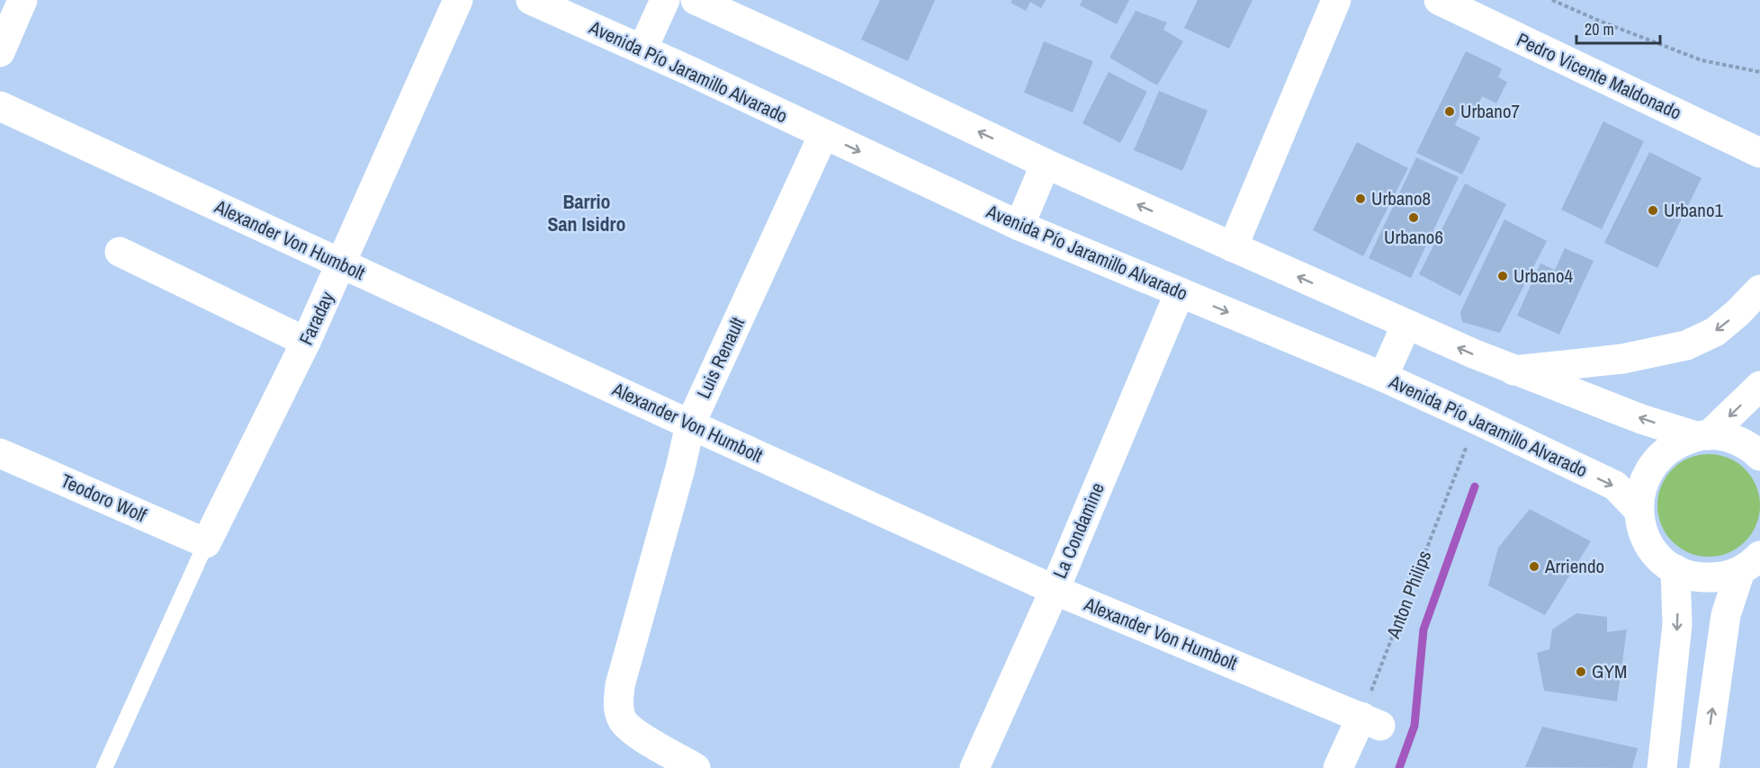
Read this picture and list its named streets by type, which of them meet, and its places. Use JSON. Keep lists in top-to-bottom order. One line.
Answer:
{"streets":{"street":["Avenida Pío Jaramillo Alvarado","Pedro Vicente Maldonado","Alexander Von Humbolt","Faraday","Luis Renault","Teodoro Wolf","La Condamine"],"path":["Anton Philips"]},"crossings":[["Avenida Pío Jaramillo Alvarado","Luis Renault"],["Avenida Pío Jaramillo Alvarado","La Condamine"],["Avenida Pío Jaramillo Alvarado","Anton Philips"],["Alexander Von Humbolt","Faraday"],["Alexander Von Humbolt","Luis Renault"],["Alexander Von Humbolt","La Condamine"],["Alexander Von Humbolt","Anton Philips"],["Faraday","Teodoro Wolf"]],"districts":["Barrio San Isidro"],"places":["Urbano7","Urbano8","Urbano1","Urbano6","Urbano4","Arriendo","GYM"],"scale_bar":"20 m"}
